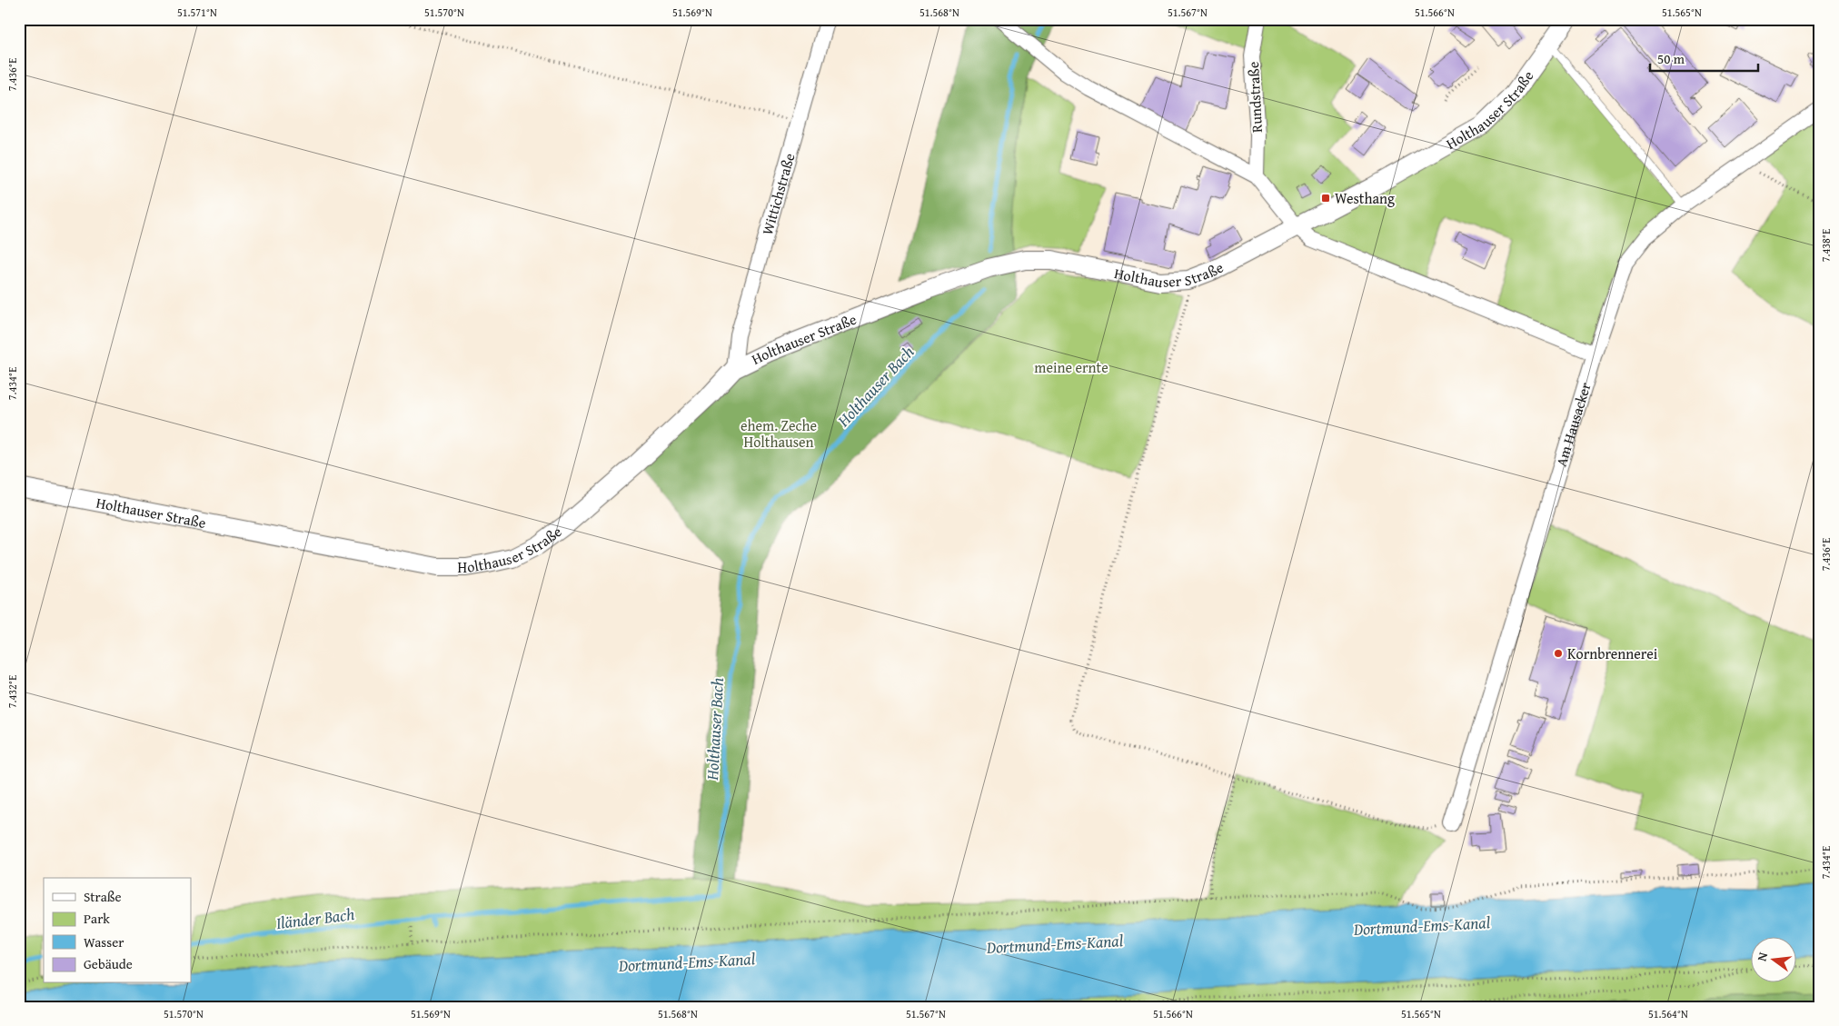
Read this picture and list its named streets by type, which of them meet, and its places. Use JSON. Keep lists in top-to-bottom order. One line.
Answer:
{"streets":{"street":["Rundstraße","Holthauser Straße","Wittichstraße","Am Hausacker"]},"crossings":[["Holthauser Straße","Wittichstraße"]],"water":["Holthauser Bach","Iländer Bach","Dortmund-Ems-Kanal"],"parks":["meine ernte","ehem. Zeche Holthausen"],"places":{"transit":["Westhang"],"other":["Kornbrennerei"]},"legend":["Straße","Park","Wasser","Gebäude"],"scale_bar":"50 m","north":"left","coordinates":["51.571°N","51.570°N","51.569°N","51.568°N","51.567°N","51.566°N","51.565°N","7.436°E","7.438°E","7.434°E","7.432°E","51.564°N"]}
